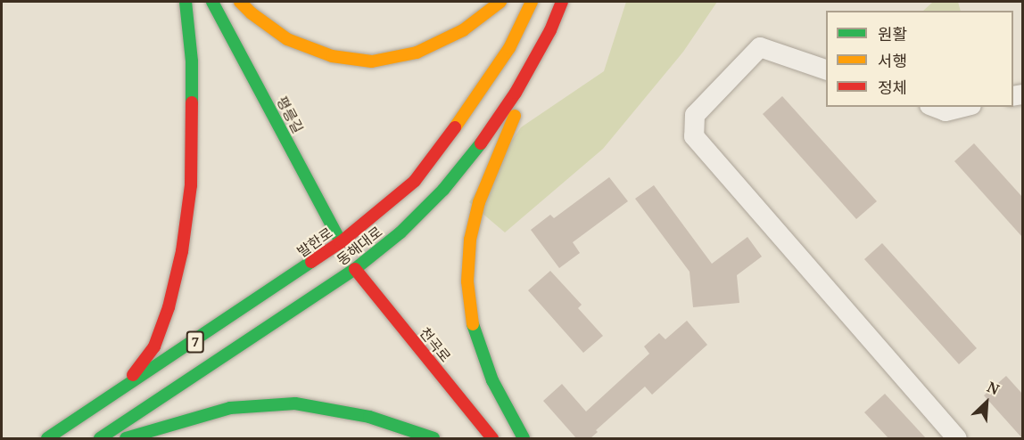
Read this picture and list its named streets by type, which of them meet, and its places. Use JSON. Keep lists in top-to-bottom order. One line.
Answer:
{"streets":{"main road":["평릉길","발한로","동해대로","7","천곡로"]},"crossings":[["평릉길","발한로"],["평릉길","동해대로"],["평릉길","천곡로"],["발한로","동해대로"],["발한로","천곡로"],["동해대로","천곡로"]],"legend":["원활","서행","정체"],"north":"top right"}
